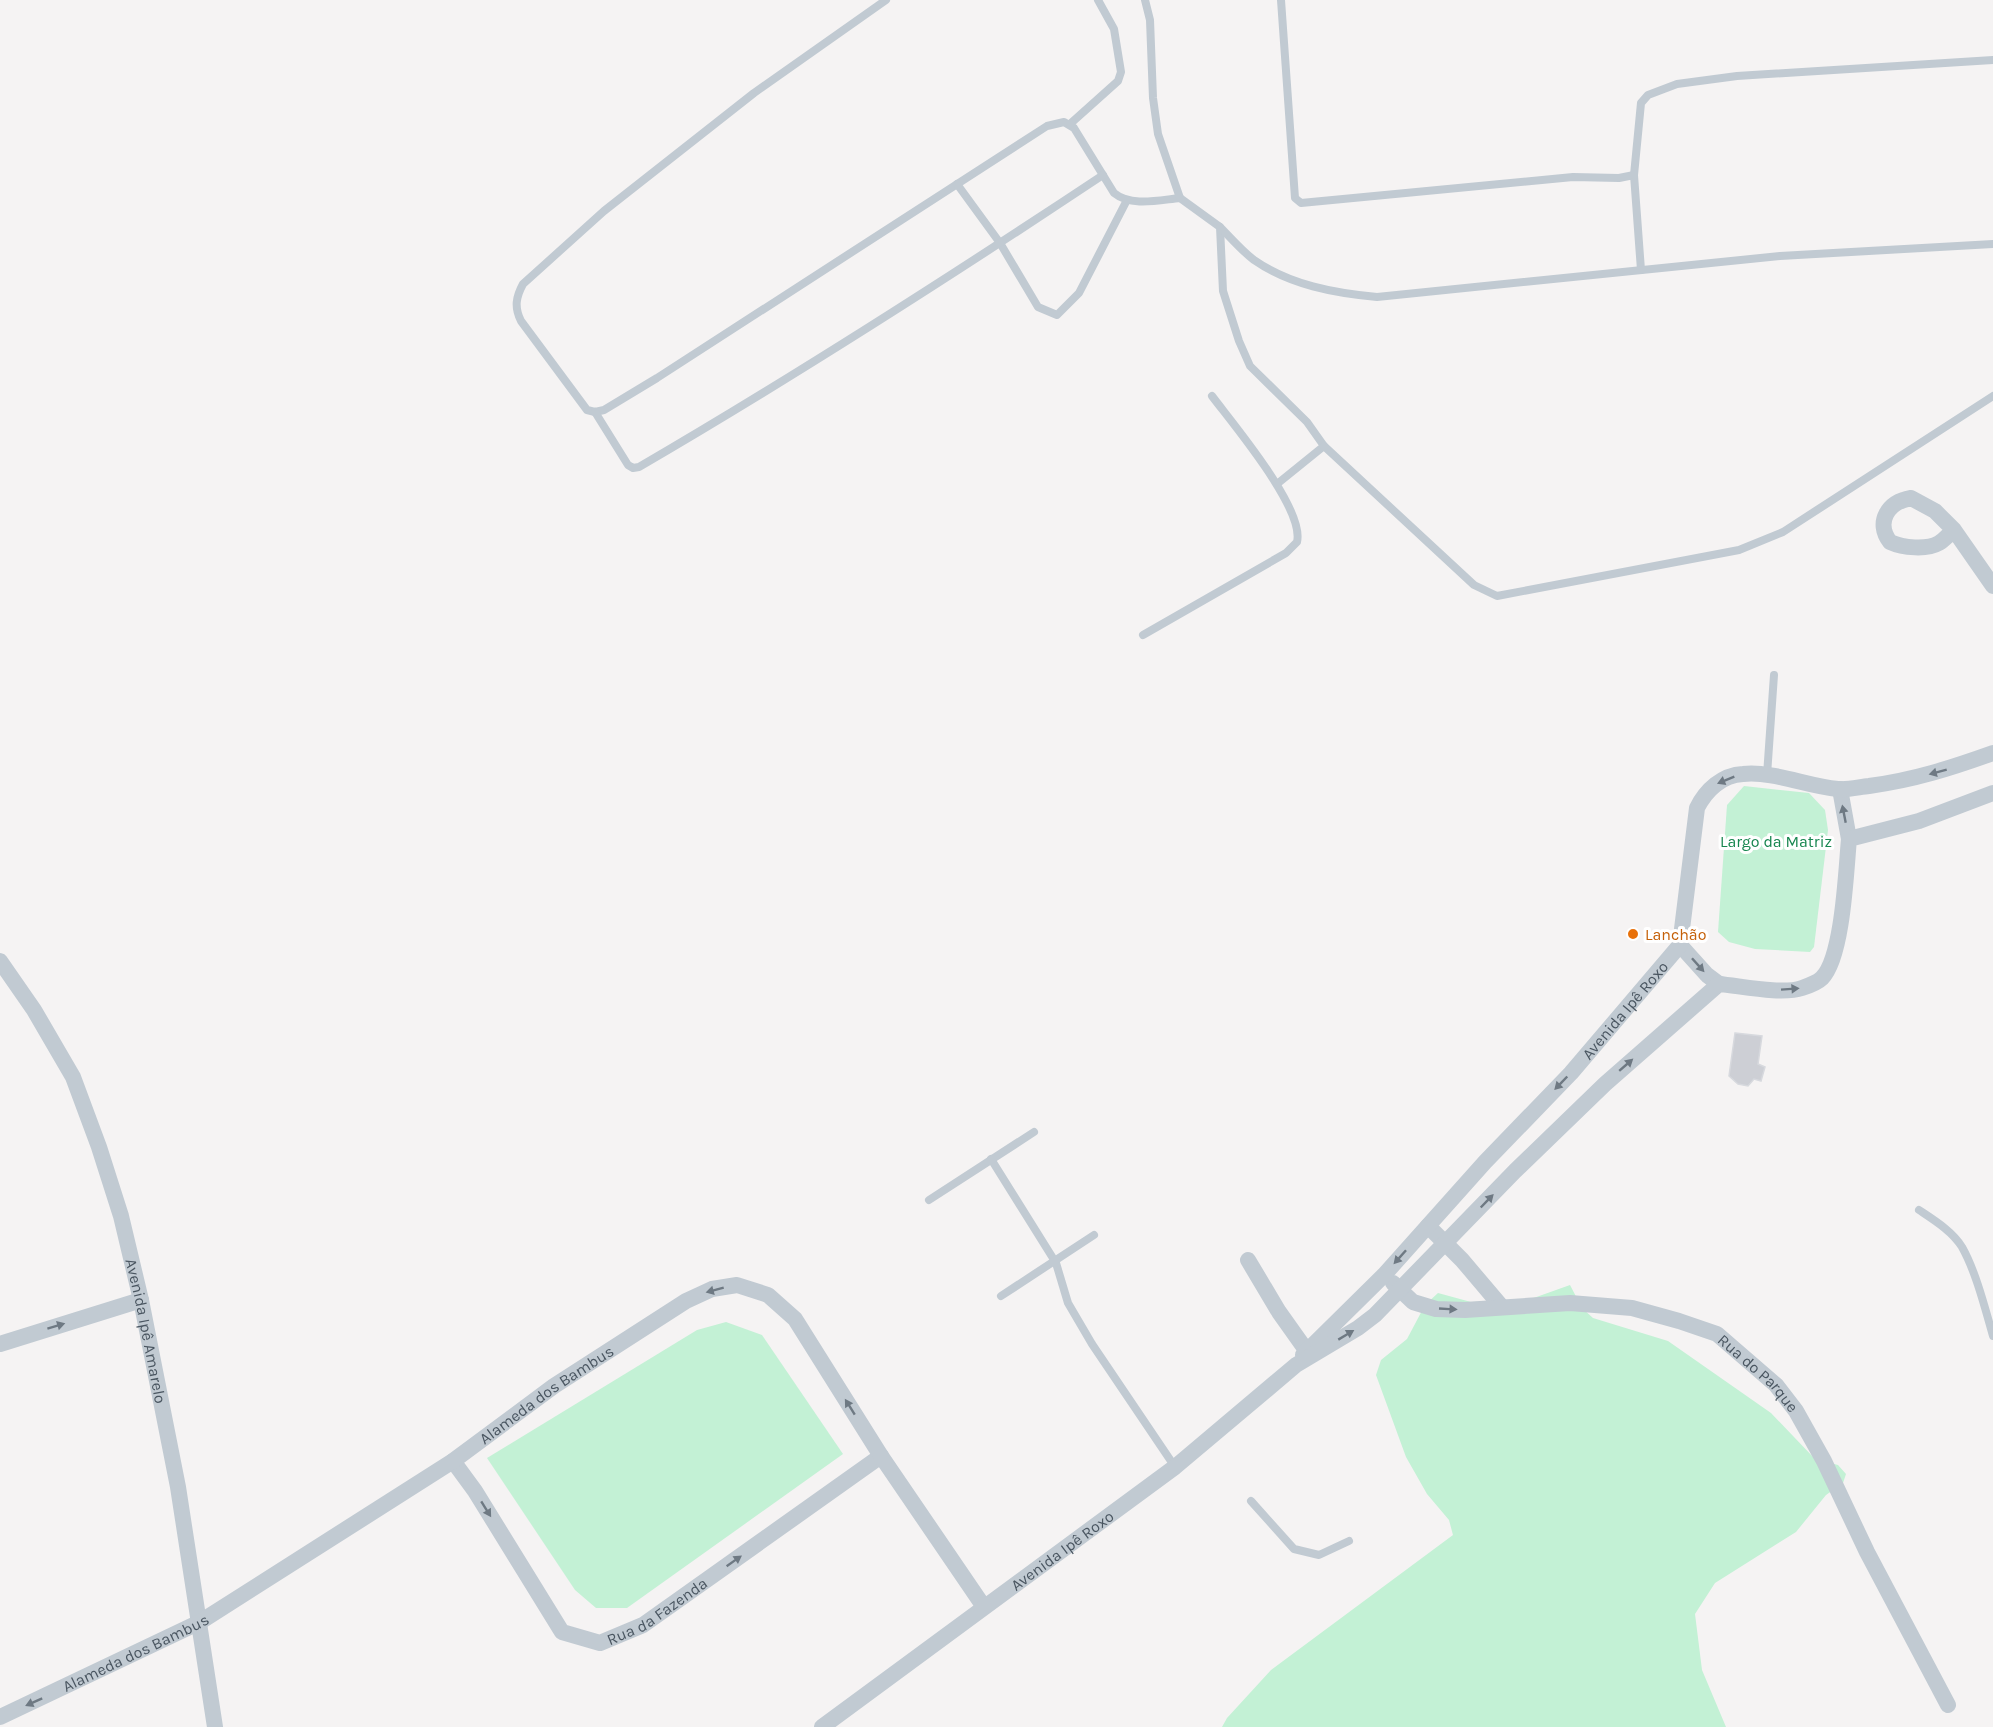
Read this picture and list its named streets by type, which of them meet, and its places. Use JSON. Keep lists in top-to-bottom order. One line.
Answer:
{"streets":{"street":["Avenida Ipê Roxo","Avenida Ipê Amarelo","Rua do Parque","Alameda dos Bambus","Rua da Fazenda"]},"crossings":[["Avenida Ipê Roxo","Rua do Parque"],["Avenida Ipê Roxo","Alameda dos Bambus"],["Avenida Ipê Amarelo","Alameda dos Bambus"],["Alameda dos Bambus","Rua da Fazenda"]],"one_way":["Alameda dos Bambus"],"parks":["Largo da Matriz"],"places":["Lanchão"]}
